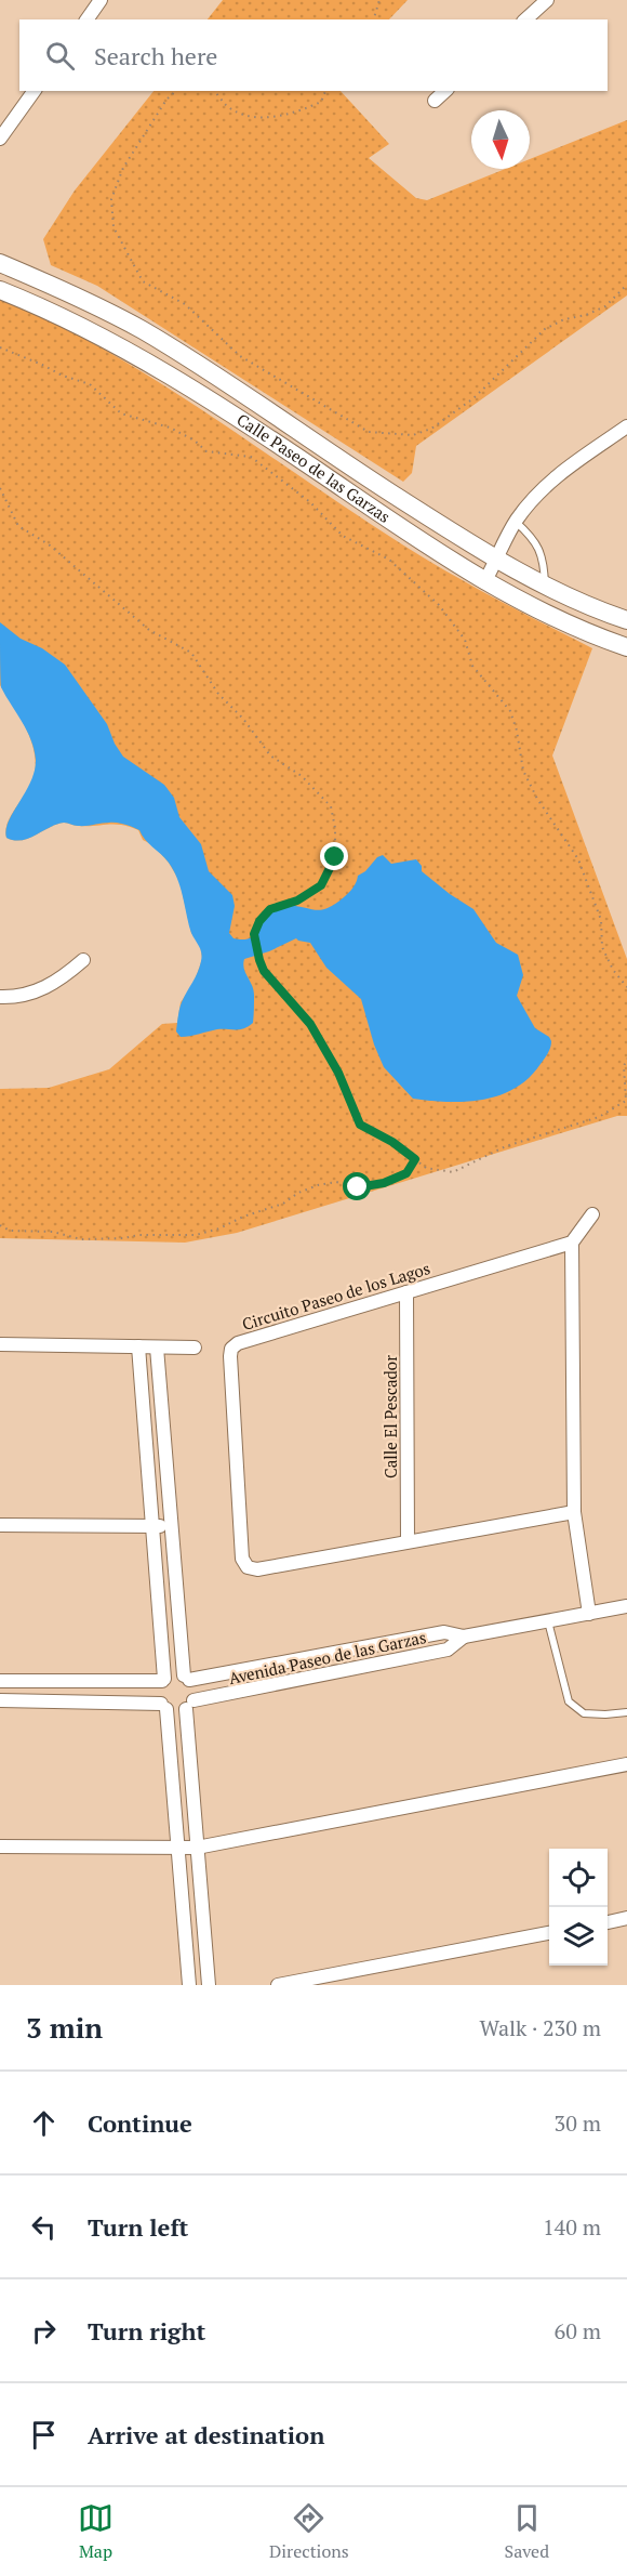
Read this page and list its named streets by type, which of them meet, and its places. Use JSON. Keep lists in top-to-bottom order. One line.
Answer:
{"streets":{"street":["Calle Paseo de las Garzas","Circuito Paseo de los Lagos","Calle El Pescador","Avenida Paseo de las Garzas"]},"crossings":[["Circuito Paseo de los Lagos","Calle El Pescador"]],"north":"bottom","page":{"search":"Search here","heading":["3 min","Walk · 230 m"],"list":[["Continue","30 m"],["Turn left","140 m"],["Turn right","60 m"],"Arrive at destination"],"nav":["Map","Directions","Saved"]}}
